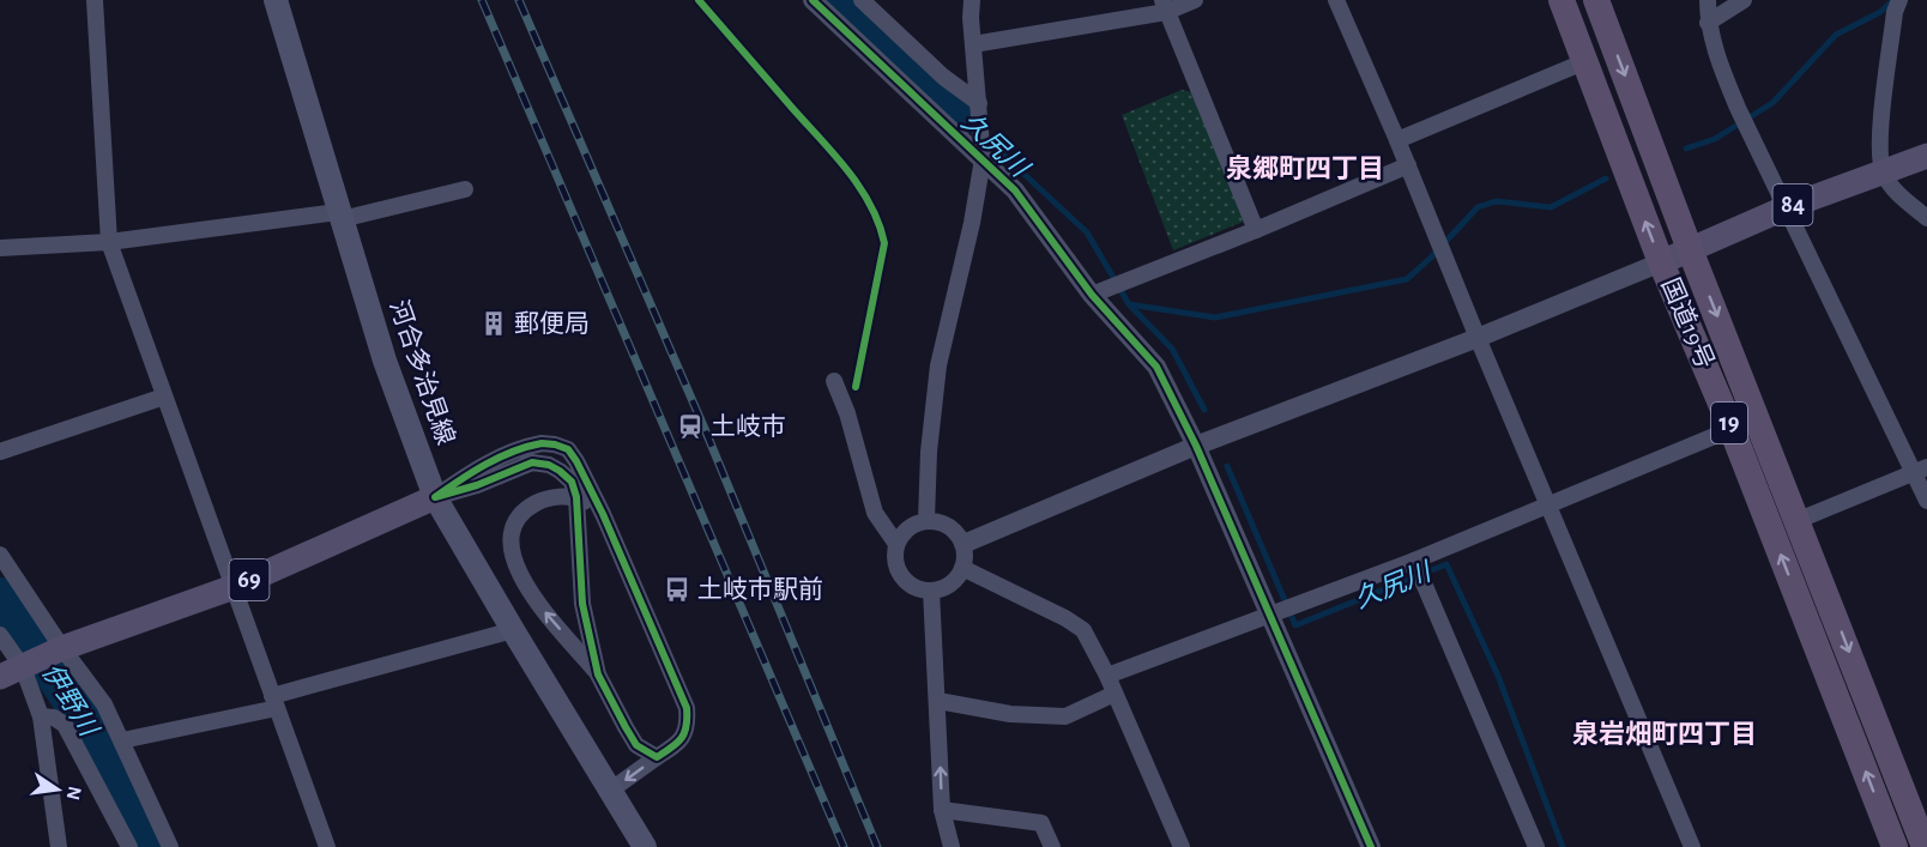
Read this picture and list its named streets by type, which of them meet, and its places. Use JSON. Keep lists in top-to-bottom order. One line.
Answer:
{"streets":{"highway":["国道19号","19"],"main road":["84","河合多治見線","69"]},"crossings":[["84","国道19号"],["河合多治見線","69"]],"districts":["泉郷町四丁目","泉岩畑町四丁目"],"water":["久尻川","伊野川"],"places":{"building":["郵便局"],"station":["土岐市"],"bus stop":["土岐市駅前"]},"north":"right"}
